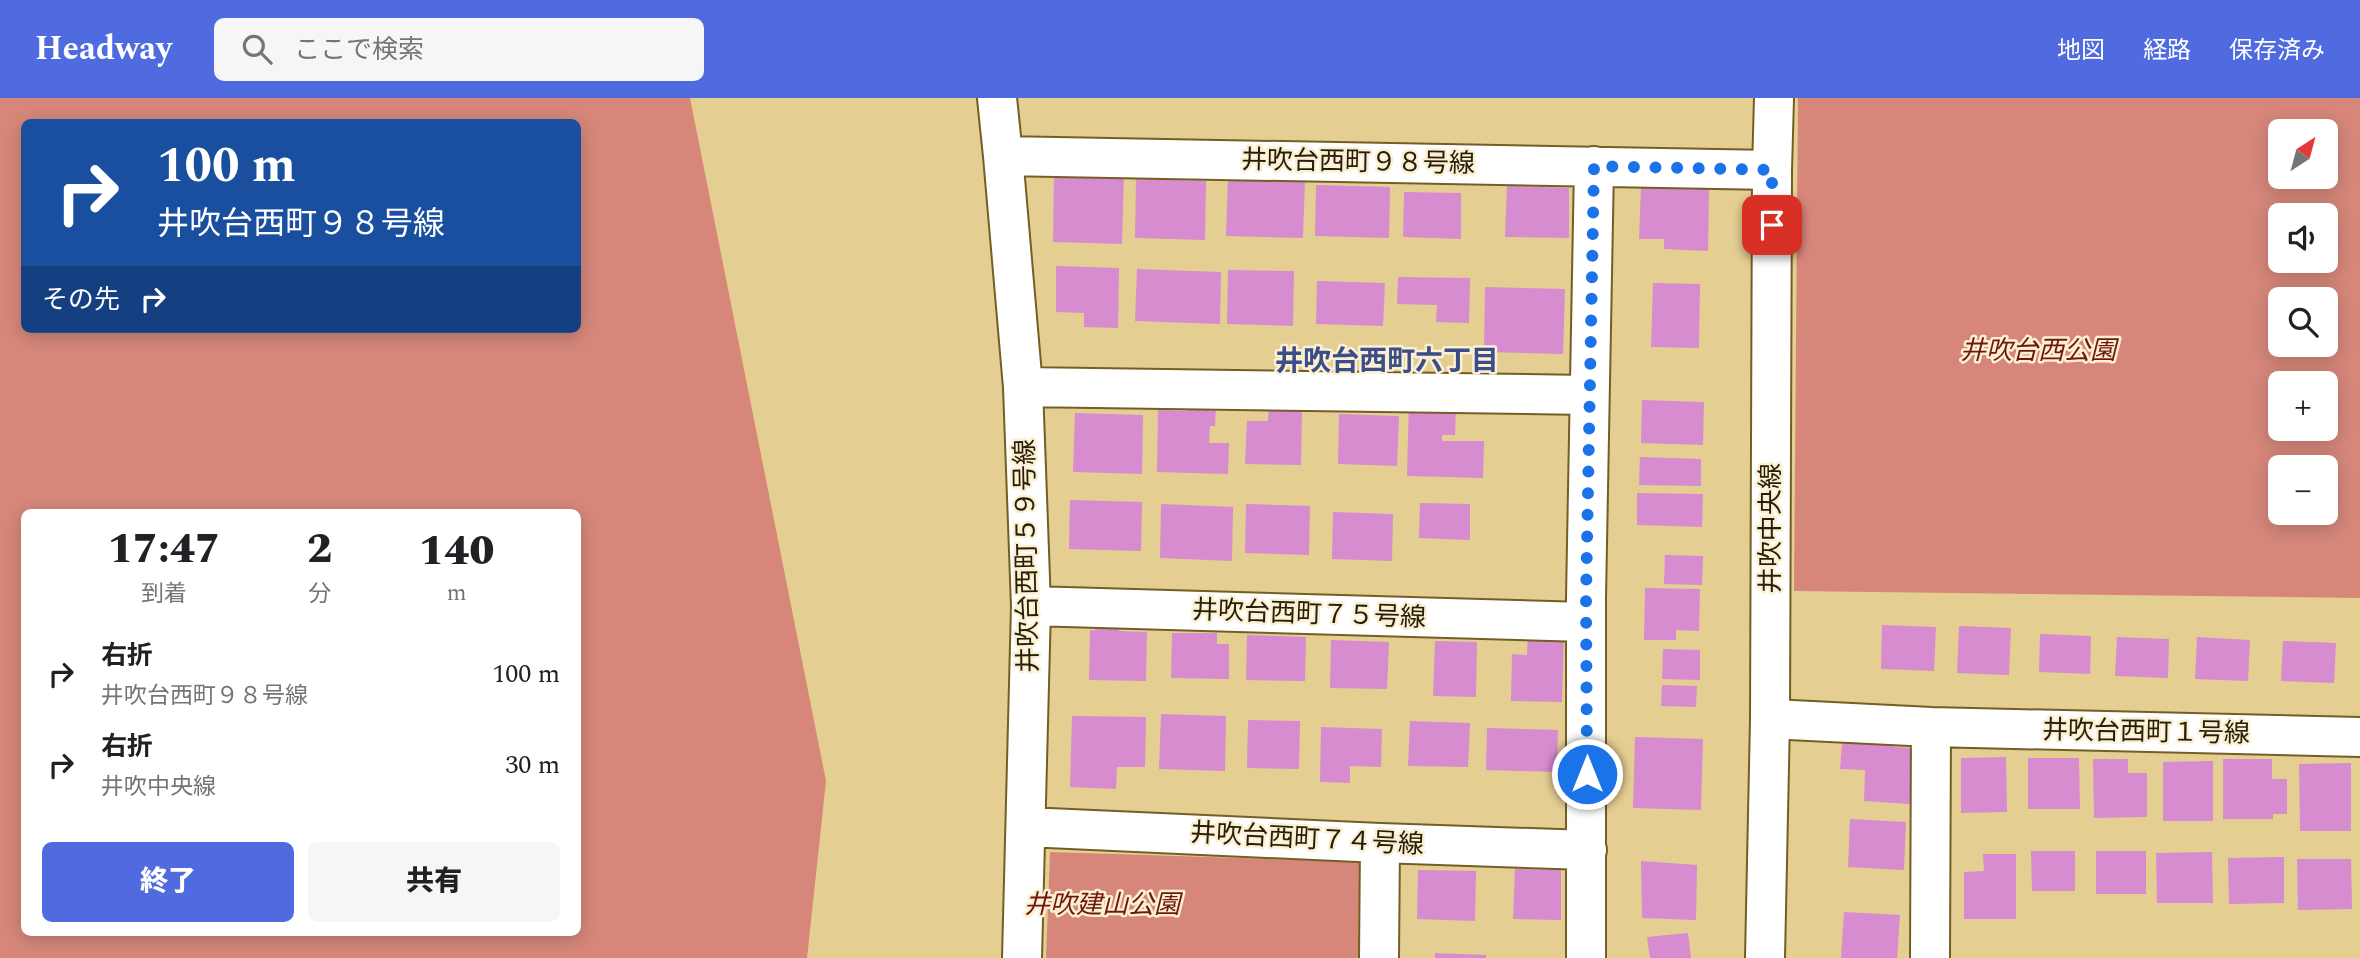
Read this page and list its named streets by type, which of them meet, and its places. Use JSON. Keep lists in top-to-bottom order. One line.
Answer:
{"streets":{"street":["井吹台西町９８号線","井吹中央線","井吹台西町５９号線","井吹台西町７５号線","井吹台西町１号線","井吹台西町７４号線"]},"crossings":[["井吹台西町９８号線","井吹中央線"],["井吹台西町９８号線","井吹台西町５９号線"],["井吹中央線","井吹台西町１号線"],["井吹台西町５９号線","井吹台西町７５号線"],["井吹台西町５９号線","井吹台西町７４号線"]],"districts":["井吹台西町六丁目"],"parks":["井吹台西公園","井吹建山公園"],"north":"top right","page":{"header":"Headway","search":"ここで検索","nav":["地図","経路","保存済み"],"map_buttons":["+","−"],"turn":["100 m","井吹台西町９８号線"],"then":"その先","eta":["17:47","到着","2","分","140","m"],"list":[{"name":"右折","note":"井吹台西町９８号線","value":"100 m"},{"name":"右折","note":"井吹中央線","value":"30 m"}],"buttons":["終了","共有"]}}
